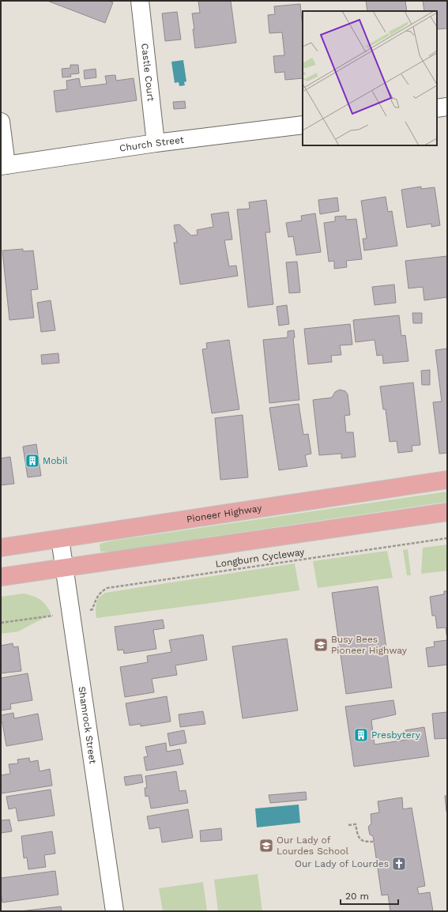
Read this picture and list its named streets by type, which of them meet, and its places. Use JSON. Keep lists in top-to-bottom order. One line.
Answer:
{"streets":{"main road":["Pioneer Highway"],"street":["Castle Court","Church Street","Shamrock Street"],"path":["Longburn Cycleway"]},"crossings":[["Castle Court","Church Street"],["Pioneer Highway","Shamrock Street"]],"places":{"building":["Mobil","Presbytery"],"school or university":["Busy Bees Pioneer Highway","Our Lady of Lourdes School"],"church":["Our Lady of Lourdes"]},"scale_bar":"20 m"}
